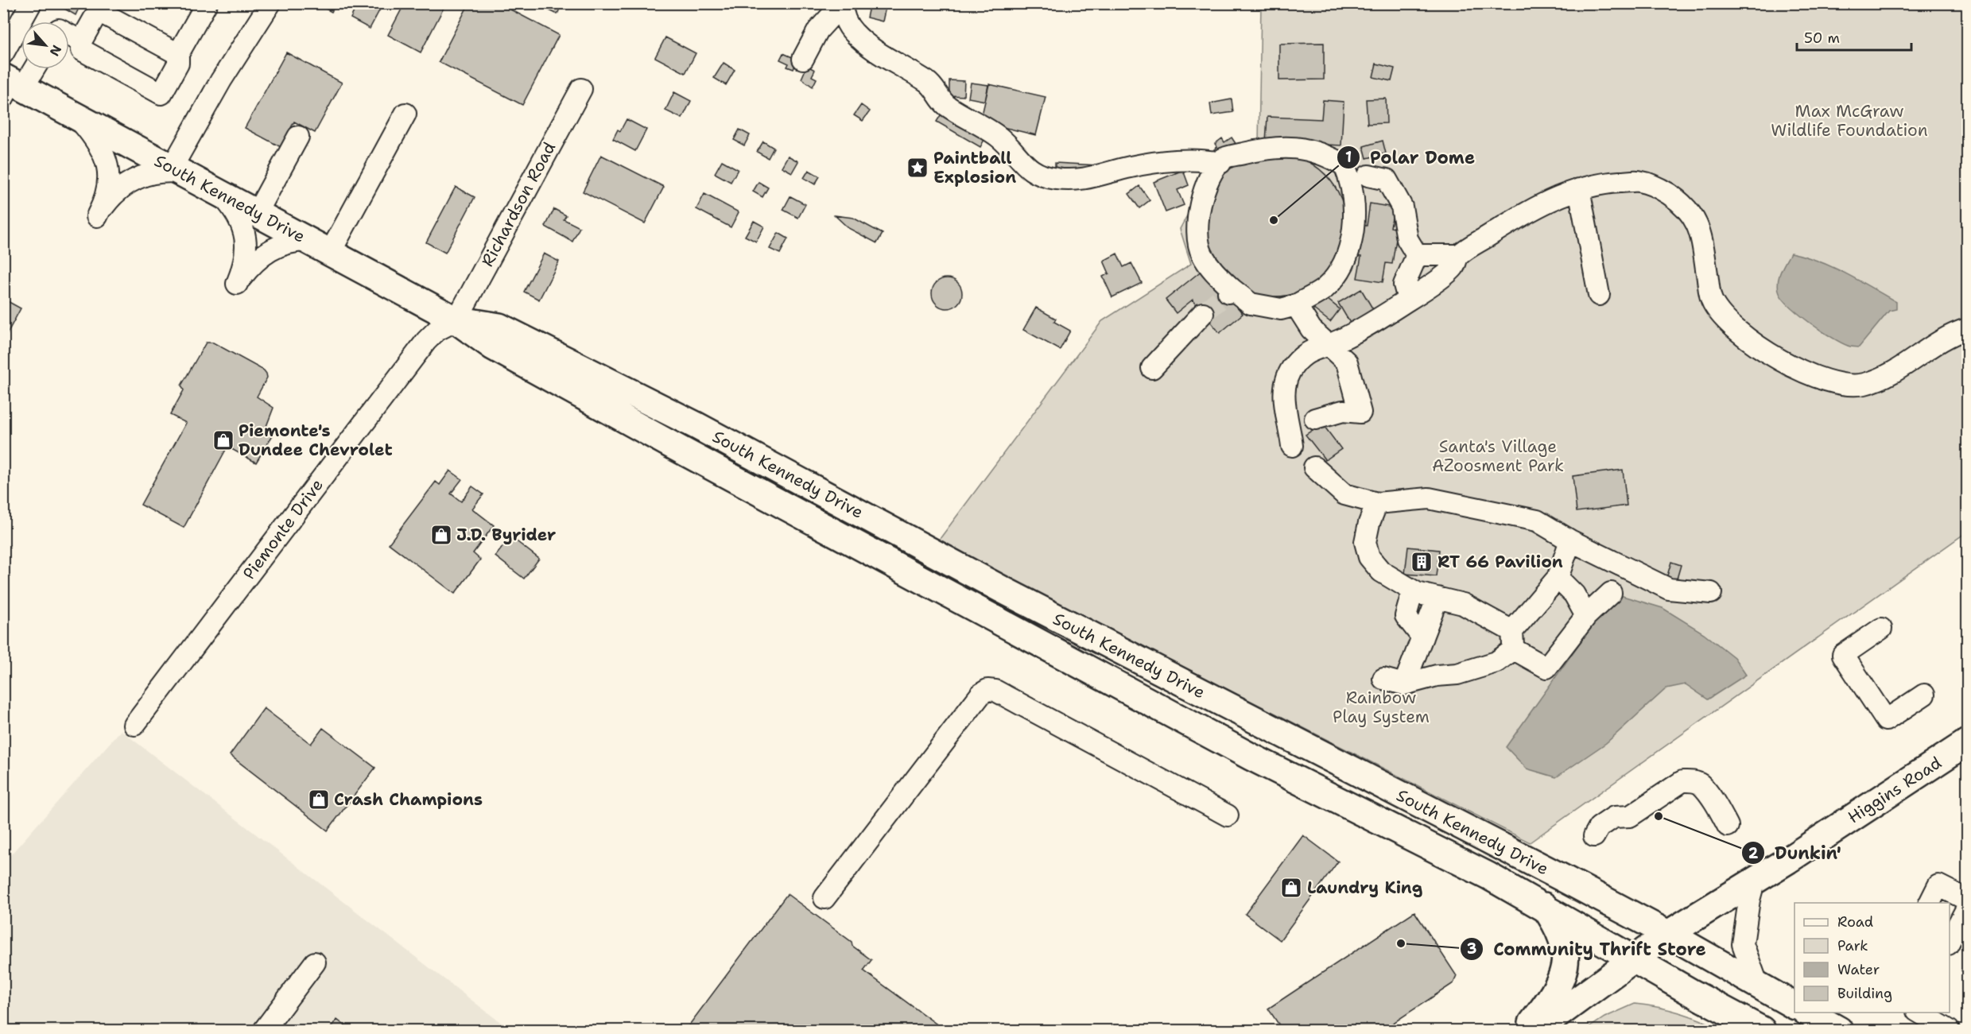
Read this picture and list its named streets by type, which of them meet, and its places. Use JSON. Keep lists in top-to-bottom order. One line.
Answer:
{"streets":{"main road":["South Kennedy Drive","Higgins Road"],"street":["Richardson Road","Piemonte Drive"]},"crossings":[["South Kennedy Drive","Richardson Road"],["South Kennedy Drive","Piemonte Drive"],["South Kennedy Drive","Higgins Road"],["Richardson Road","Piemonte Drive"]],"parks":["Max McGraw Wildlife Foundation","Santa's Village AZoosment Park","Rainbow Play System"],"places":{"place":["Paintball Explosion"],"other":["Polar Dome","Dunkin'","Community Thrift Store"],"shop":["Piemonte's Dundee Chevrolet","J.D. Byrider","Crash Champions","Laundry King"],"building":["RT 66 Pavilion"]},"legend":["Road","Park","Water","Building"],"scale_bar":"50 m","north":"bottom right"}
